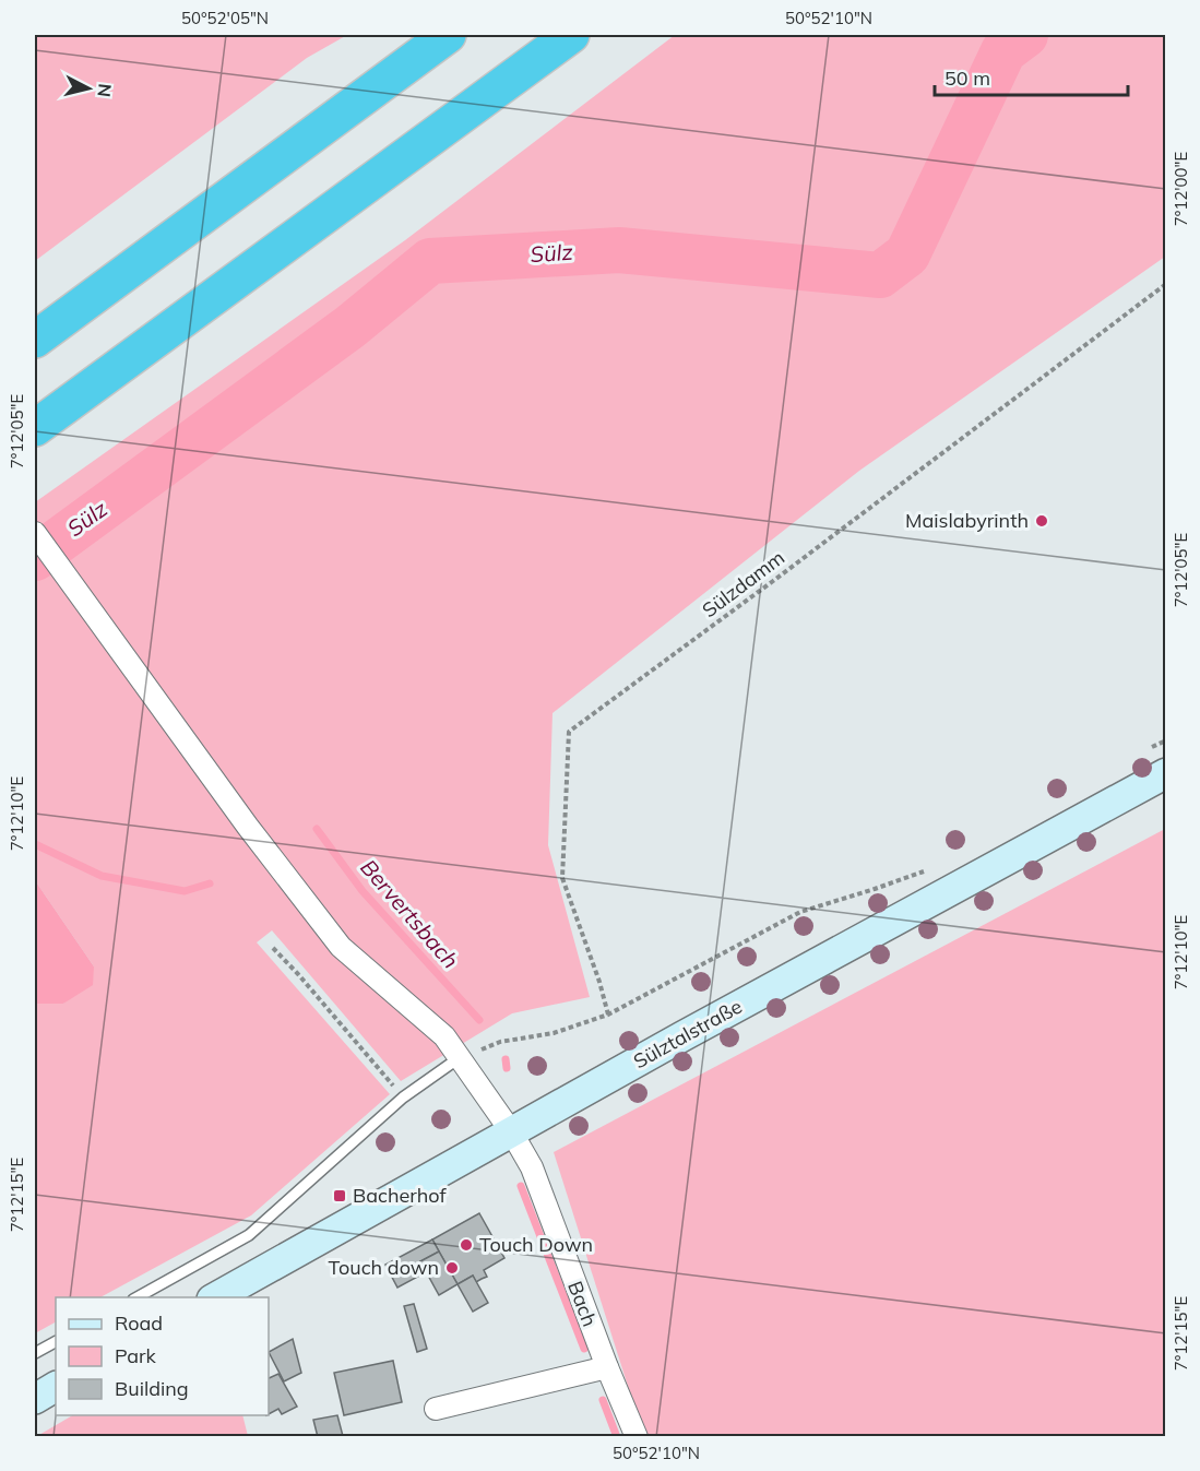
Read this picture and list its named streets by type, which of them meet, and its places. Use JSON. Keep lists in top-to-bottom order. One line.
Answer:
{"streets":{"main road":["Sülztalstraße"],"street":["Bach"],"path":["Sülzdamm"]},"crossings":[["Sülztalstraße","Bach"]],"water":["Sülz","Bervertsbach"],"places":{"other":["Maislabyrinth","Touch Down","Touch down"],"transit":["Bacherhof"]},"legend":["Road","Park","Building"],"scale_bar":"50 m","north":"right","coordinates":["50°52'05\"N","50°52'10\"N","7°12'00\"E","7°12'05\"E","7°12'10\"E","7°12'15\"E"]}
